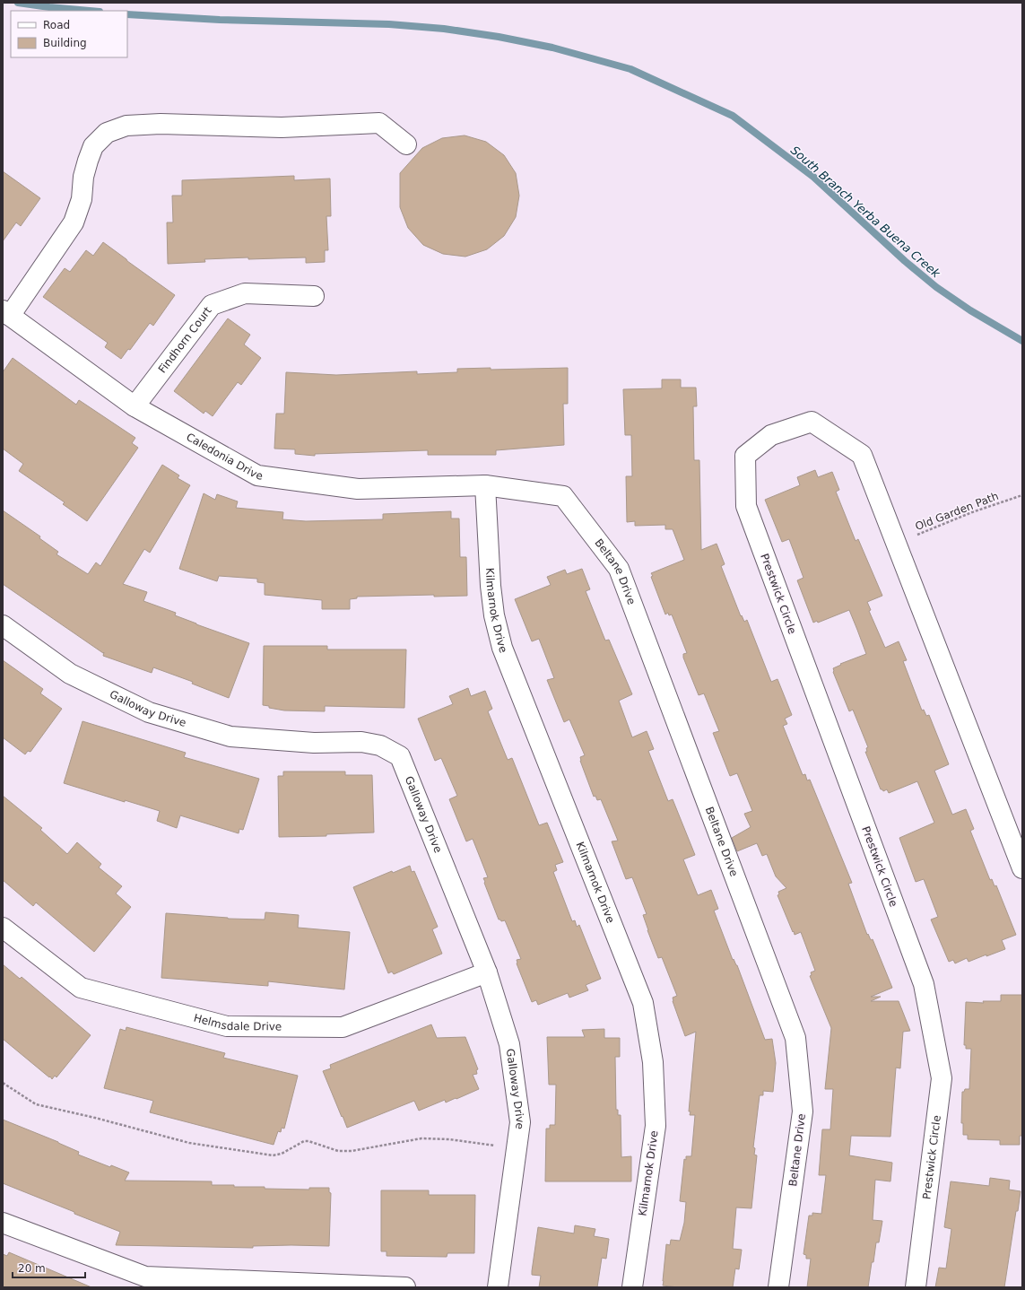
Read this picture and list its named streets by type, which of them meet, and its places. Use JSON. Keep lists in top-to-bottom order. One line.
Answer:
{"streets":{"street":["Findhorn Court","Caledonia Drive","Beltane Drive","Prestwick Circle","Kilmarnok Drive","Galloway Drive","Helmsdale Drive"],"path":["Old Garden Path"]},"crossings":[["Findhorn Court","Caledonia Drive"],["Caledonia Drive","Beltane Drive"],["Caledonia Drive","Kilmarnok Drive"],["Old Garden Path","Prestwick Circle"],["Beltane Drive","Kilmarnok Drive"],["Galloway Drive","Helmsdale Drive"]],"water":["South Branch Yerba Buena Creek"],"legend":["Road","Building"],"scale_bar":"20 m"}
